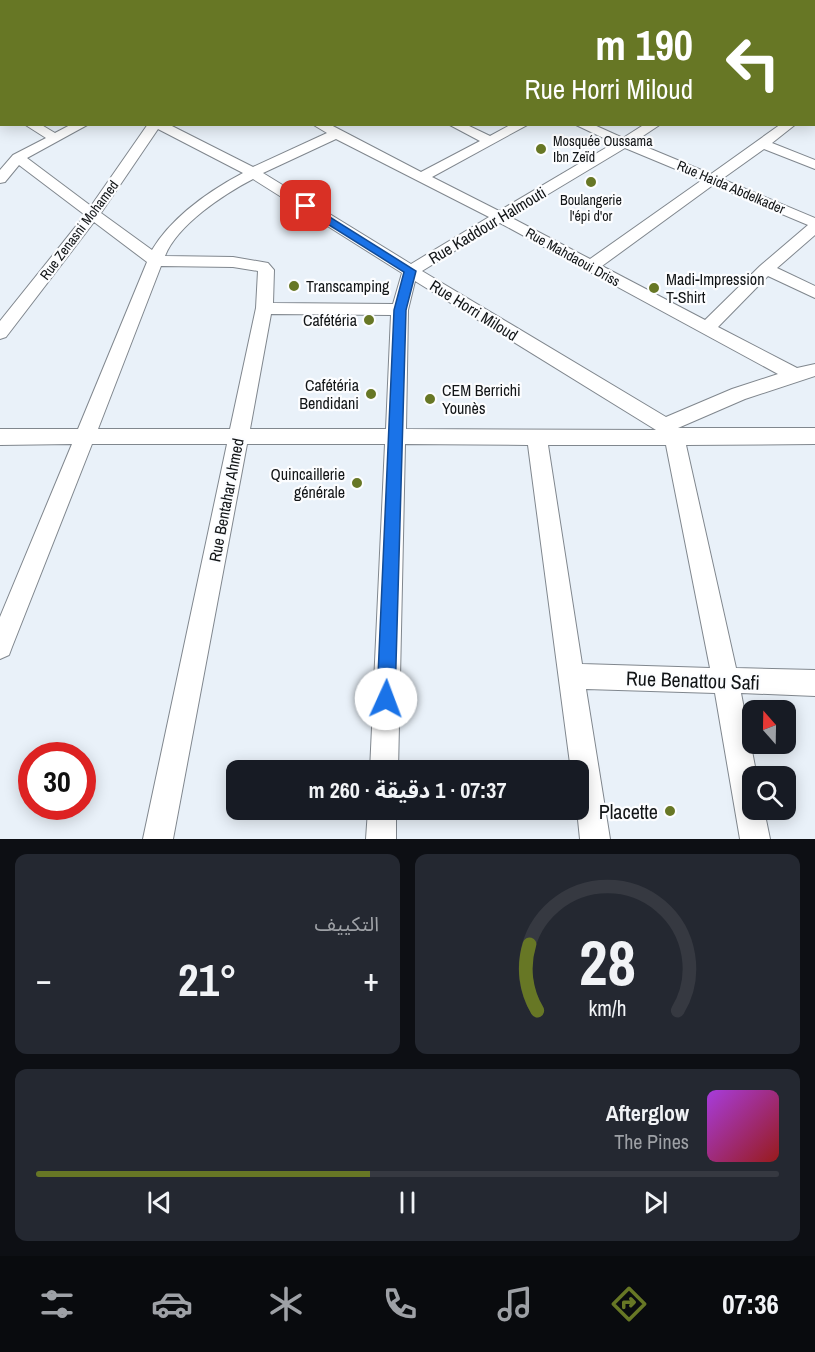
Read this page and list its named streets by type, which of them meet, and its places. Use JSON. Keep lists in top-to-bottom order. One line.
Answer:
{"streets":{"street":["Rue Haida Abdelkader","Rue Kaddour Halmouti","Rue Zenasni Mohamed","Rue Mahdaoui Driss","Rue Horri Miloud","Rue Bentahar Ahmed","Rue Benattou Safi"]},"crossings":[["Rue Haida Abdelkader","Rue Kaddour Halmouti"],["Rue Kaddour Halmouti","Rue Mahdaoui Driss"],["Rue Kaddour Halmouti","Rue Horri Miloud"]],"places":["Mosquée Oussama Ibn Zeïd","Boulangerie l'épi d'or","Transcamping","Madi-Impression T-Shirt","Cafétéria","Cafétéria Bendidani","CEM Berrichi Younès","Quincaillerie générale","Placette"],"north":"top","page":{"turn":["190 m","Rue Horri Miloud"],"limit":"30","trip":"07:37 · 1 دقيقة · 260 m","tile":"التكييف","heat":["−","21°","+"],"song":["Afterglow","The Pines"],"tabs":"07:36","gauge":["28","km/h"]}}
